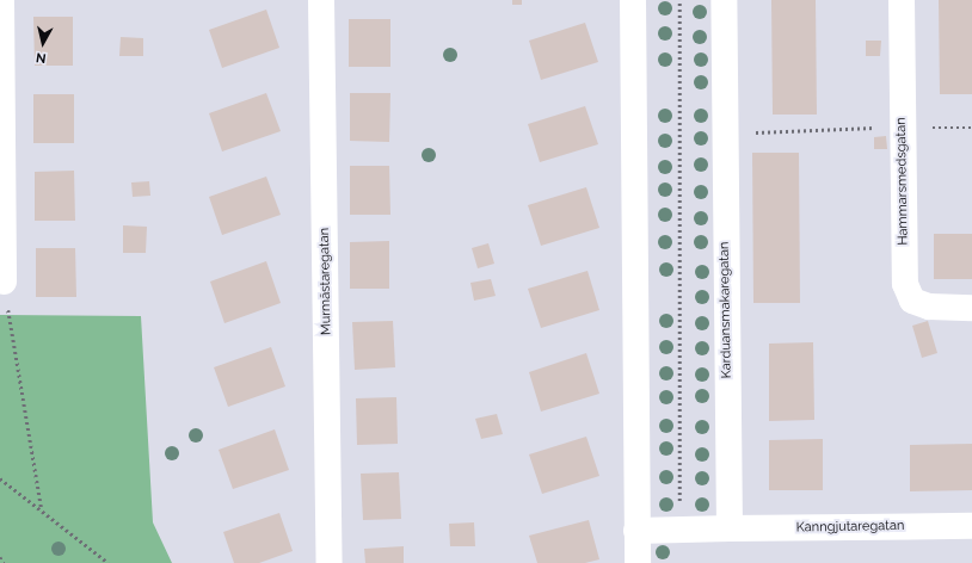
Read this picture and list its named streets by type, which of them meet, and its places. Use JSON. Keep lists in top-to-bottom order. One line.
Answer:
{"streets":{"street":["Hammarsmedsgatan","Murmästaregatan","Karduansmakaregatan","Kanngjutaregatan"]},"crossings":[["Karduansmakaregatan","Kanngjutaregatan"]],"north":"bottom"}
